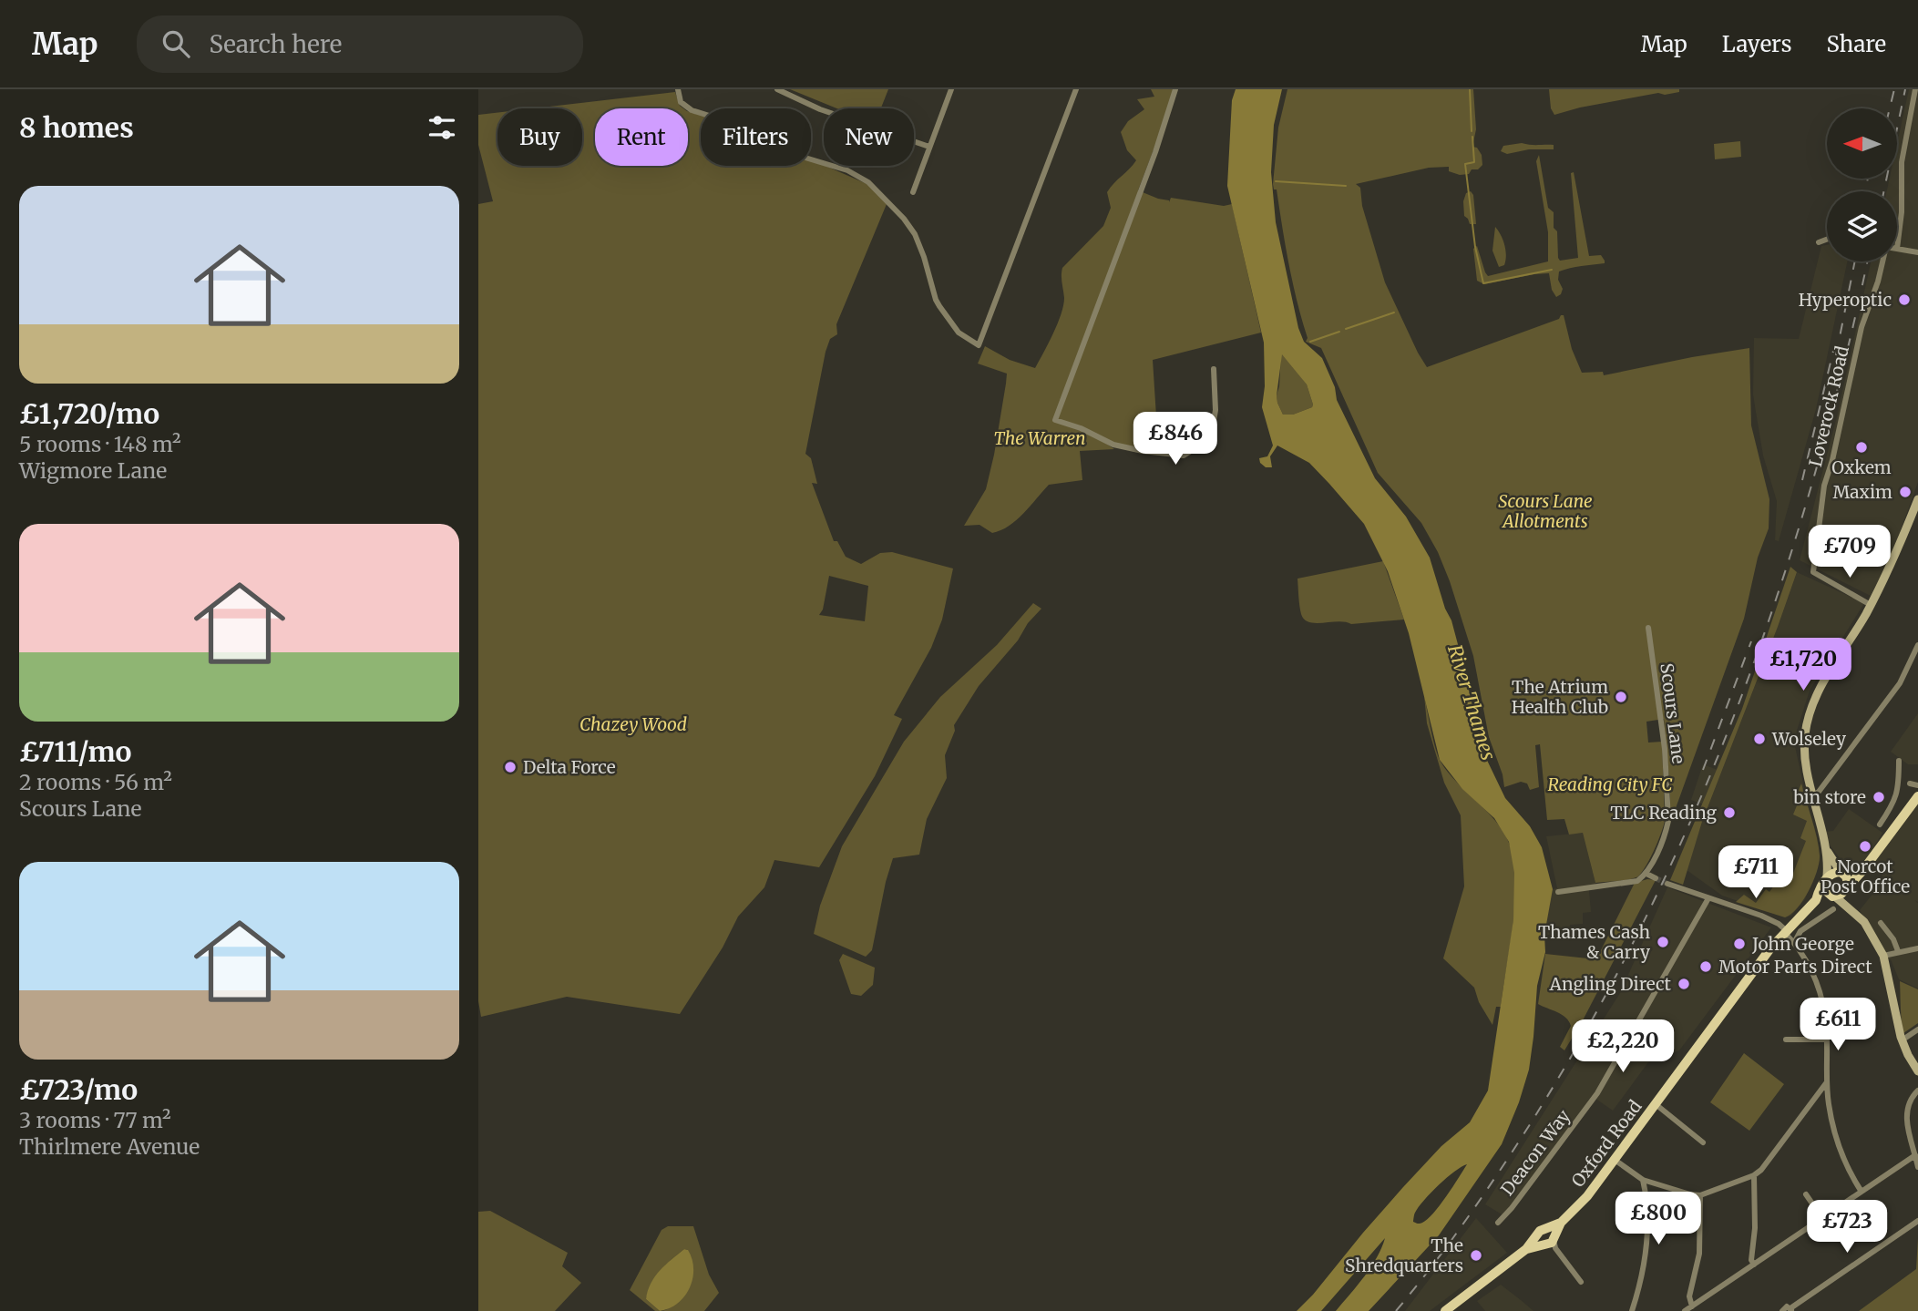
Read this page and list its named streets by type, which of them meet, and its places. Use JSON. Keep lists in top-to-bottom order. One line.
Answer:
{"streets":{"main road":["Oxford Road"],"street":["Loverock Road","Scours Lane","Deacon Way"]},"water":["River Thames"],"parks":["The Warren","Scours Lane Allotments","Chazey Wood","Reading City FC"],"places":["Hyperoptic","Oxkem","Maxim","The Atrium Health Club","Wolseley","Delta Force","bin store","TLC Reading","Norcot Post Office","Thames Cash & Carry","John George","Motor Parts Direct","Angling Direct","The Shredquarters"],"north":"left","page":{"header":"Map","search":"Search here","nav":["Map","Layers","Share"],"heading":"8 homes","chip":["Buy","Rent","Filters","New"],"list":[{"name":"£1,720/mo","note":"5 rooms · 148 m² · Wigmore Lane"},{"name":"£711/mo","note":"2 rooms · 56 m² · Scours Lane"},{"name":"£723/mo","note":"3 rooms · 77 m² · Thirlmere Avenue"}],"price":["£846","£709","£1,720","£711","£611","£2,220","£800","£723"]}}
